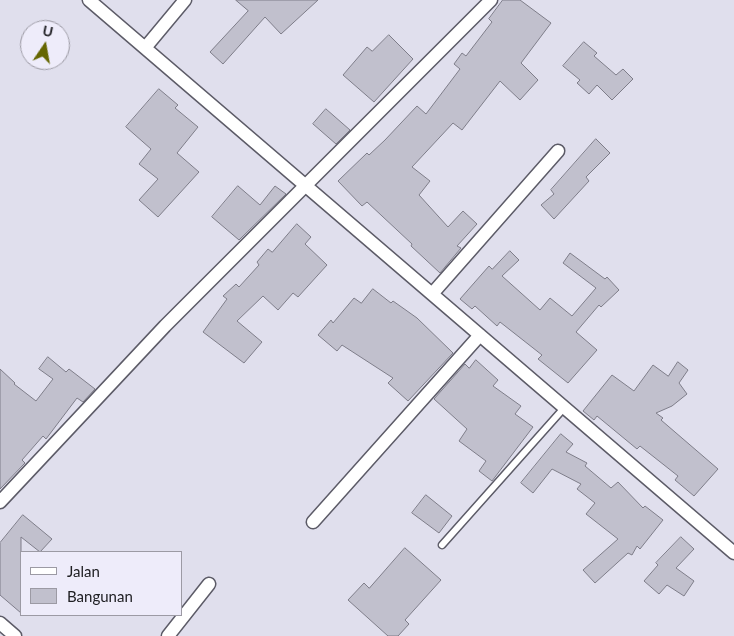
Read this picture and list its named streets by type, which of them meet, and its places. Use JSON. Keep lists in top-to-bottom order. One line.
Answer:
{"legend":["Jalan","Bangunan"],"north":"top"}
